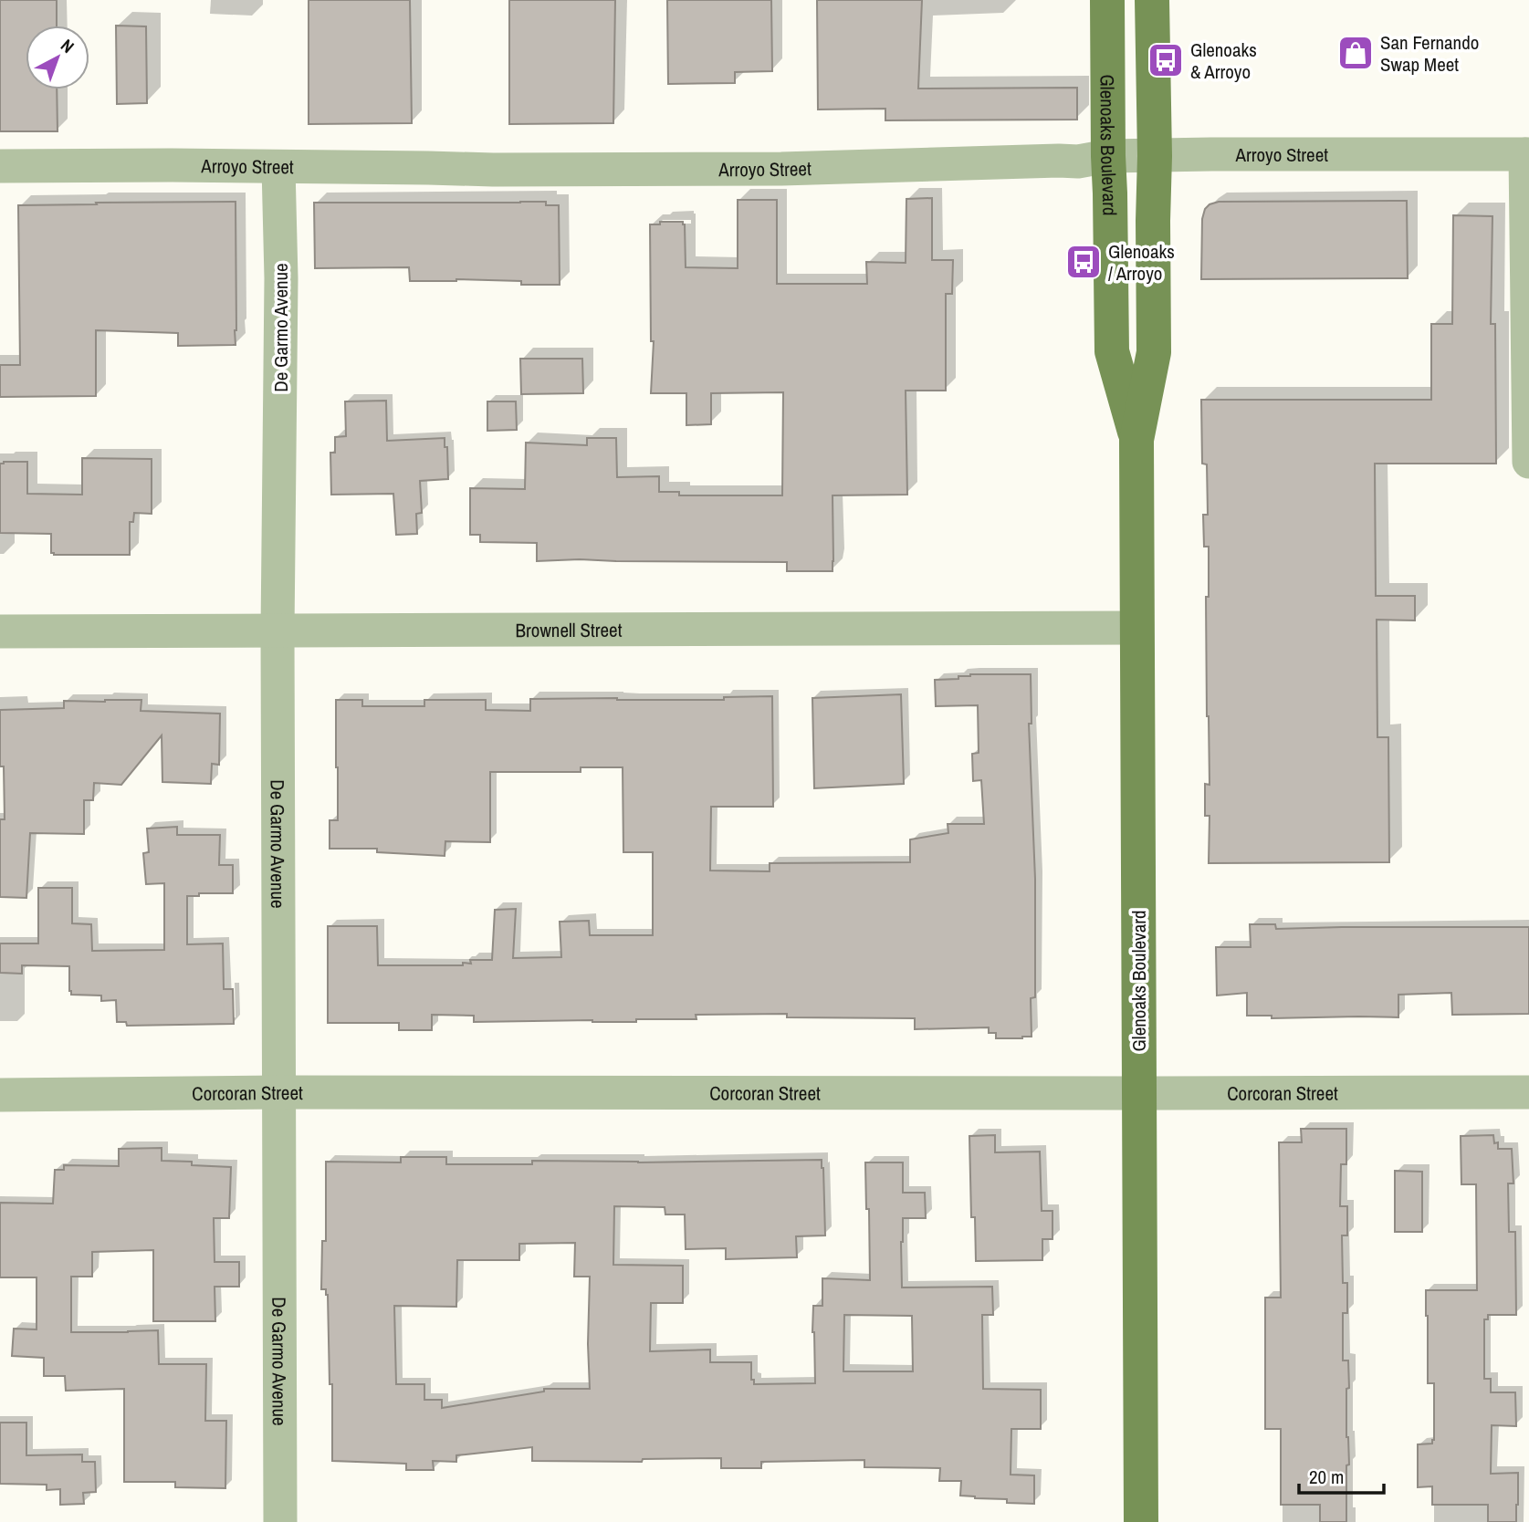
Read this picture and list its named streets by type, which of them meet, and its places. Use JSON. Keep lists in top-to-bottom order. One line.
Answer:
{"streets":{"main road":["Glenoaks Boulevard"],"street":["Arroyo Street","De Garmo Avenue","Brownell Street","Corcoran Street"]},"crossings":[["Glenoaks Boulevard","Arroyo Street"],["Glenoaks Boulevard","Brownell Street"],["Glenoaks Boulevard","Corcoran Street"],["Arroyo Street","De Garmo Avenue"],["De Garmo Avenue","Brownell Street"],["De Garmo Avenue","Corcoran Street"]],"places":{"shop":["San Fernando Swap Meet"],"bus stop":["Glenoaks & Arroyo","Glenoaks / Arroyo"]},"scale_bar":"20 m","north":"top right"}
